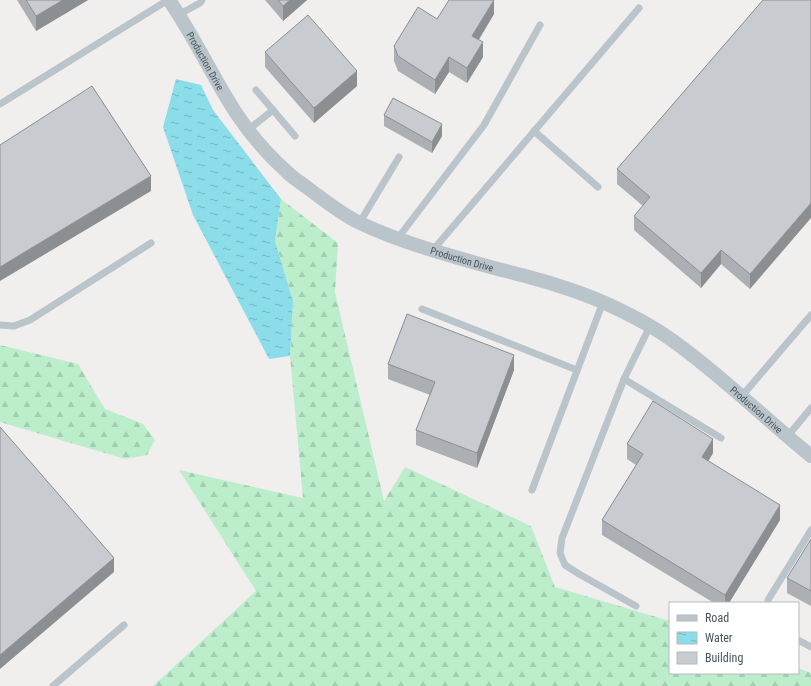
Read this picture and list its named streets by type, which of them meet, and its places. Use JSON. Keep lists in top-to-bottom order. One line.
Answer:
{"streets":{"street":["Production Drive"]},"legend":["Road","Water","Building"]}
